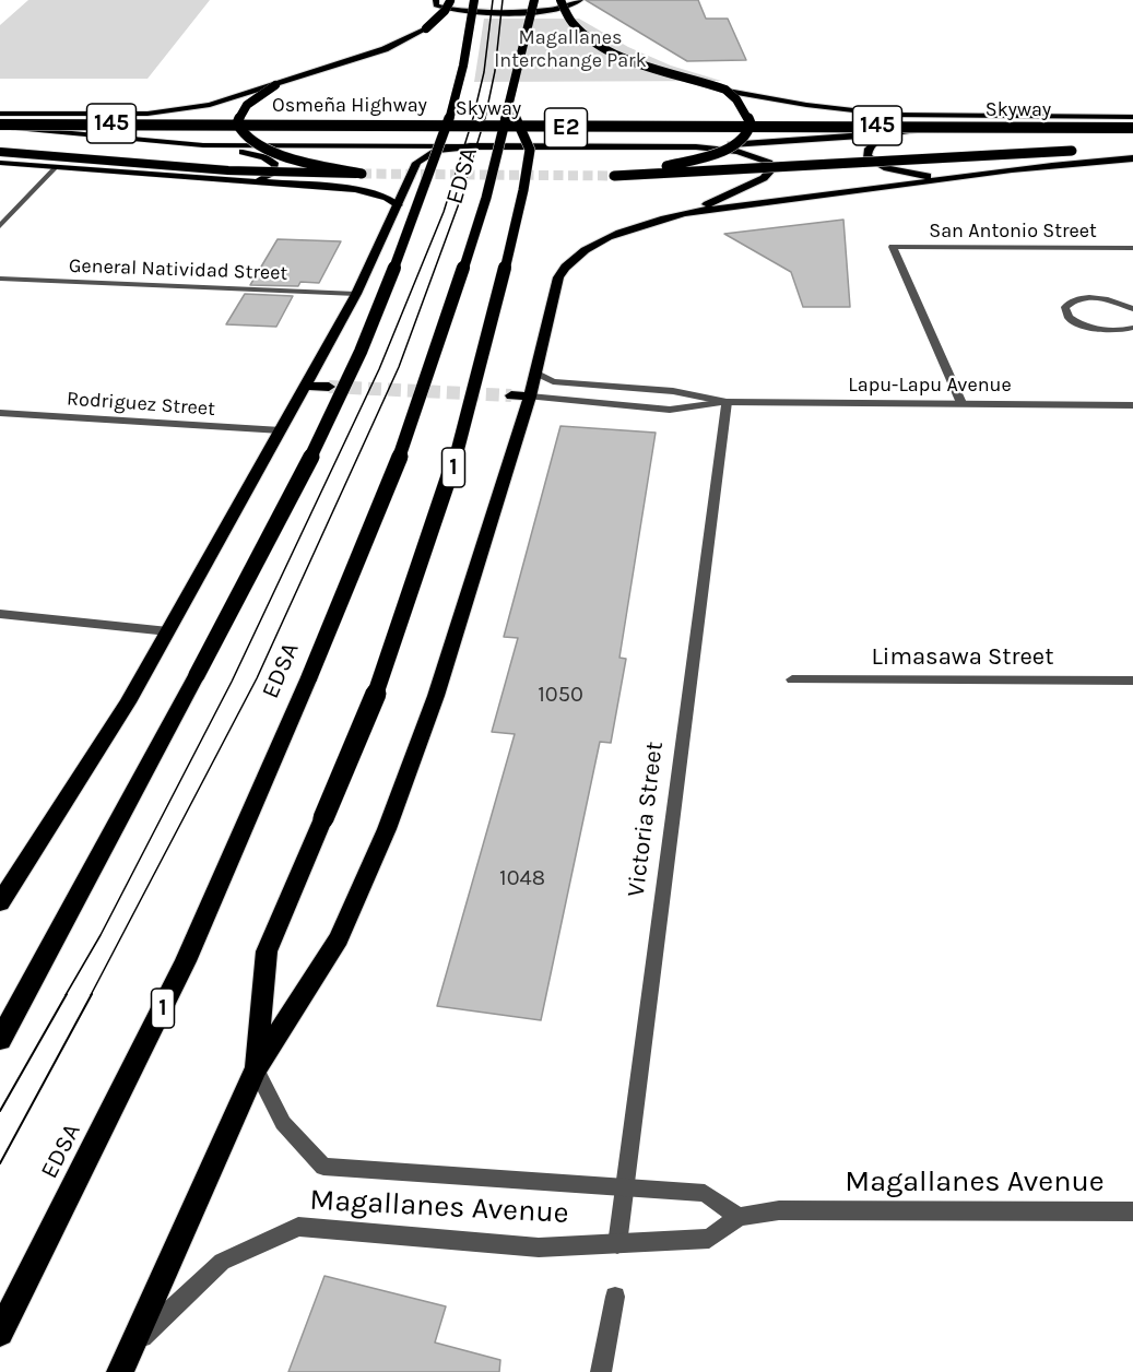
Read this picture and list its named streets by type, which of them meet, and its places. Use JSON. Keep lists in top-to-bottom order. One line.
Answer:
{"streets":{"highway":["Skyway","E2","EDSA","1"],"main road":["Osmeña Highway","145"],"street":["San Antonio Street","General Natividad Street","Lapu-Lapu Avenue","Rodriguez Street","Limasawa Street","Victoria Street","Magallanes Avenue"]},"crossings":[["Osmeña Highway","Skyway"],["Osmeña Highway","E2"],["Skyway","E2"],["EDSA","1"],["San Antonio Street","Lapu-Lapu Avenue"],["Lapu-Lapu Avenue","1"],["Lapu-Lapu Avenue","Victoria Street"],["1","Magallanes Avenue"],["Victoria Street","Magallanes Avenue"]],"parks":["Magallanes Interchange Park"],"house_numbers":["1050","1048"]}
